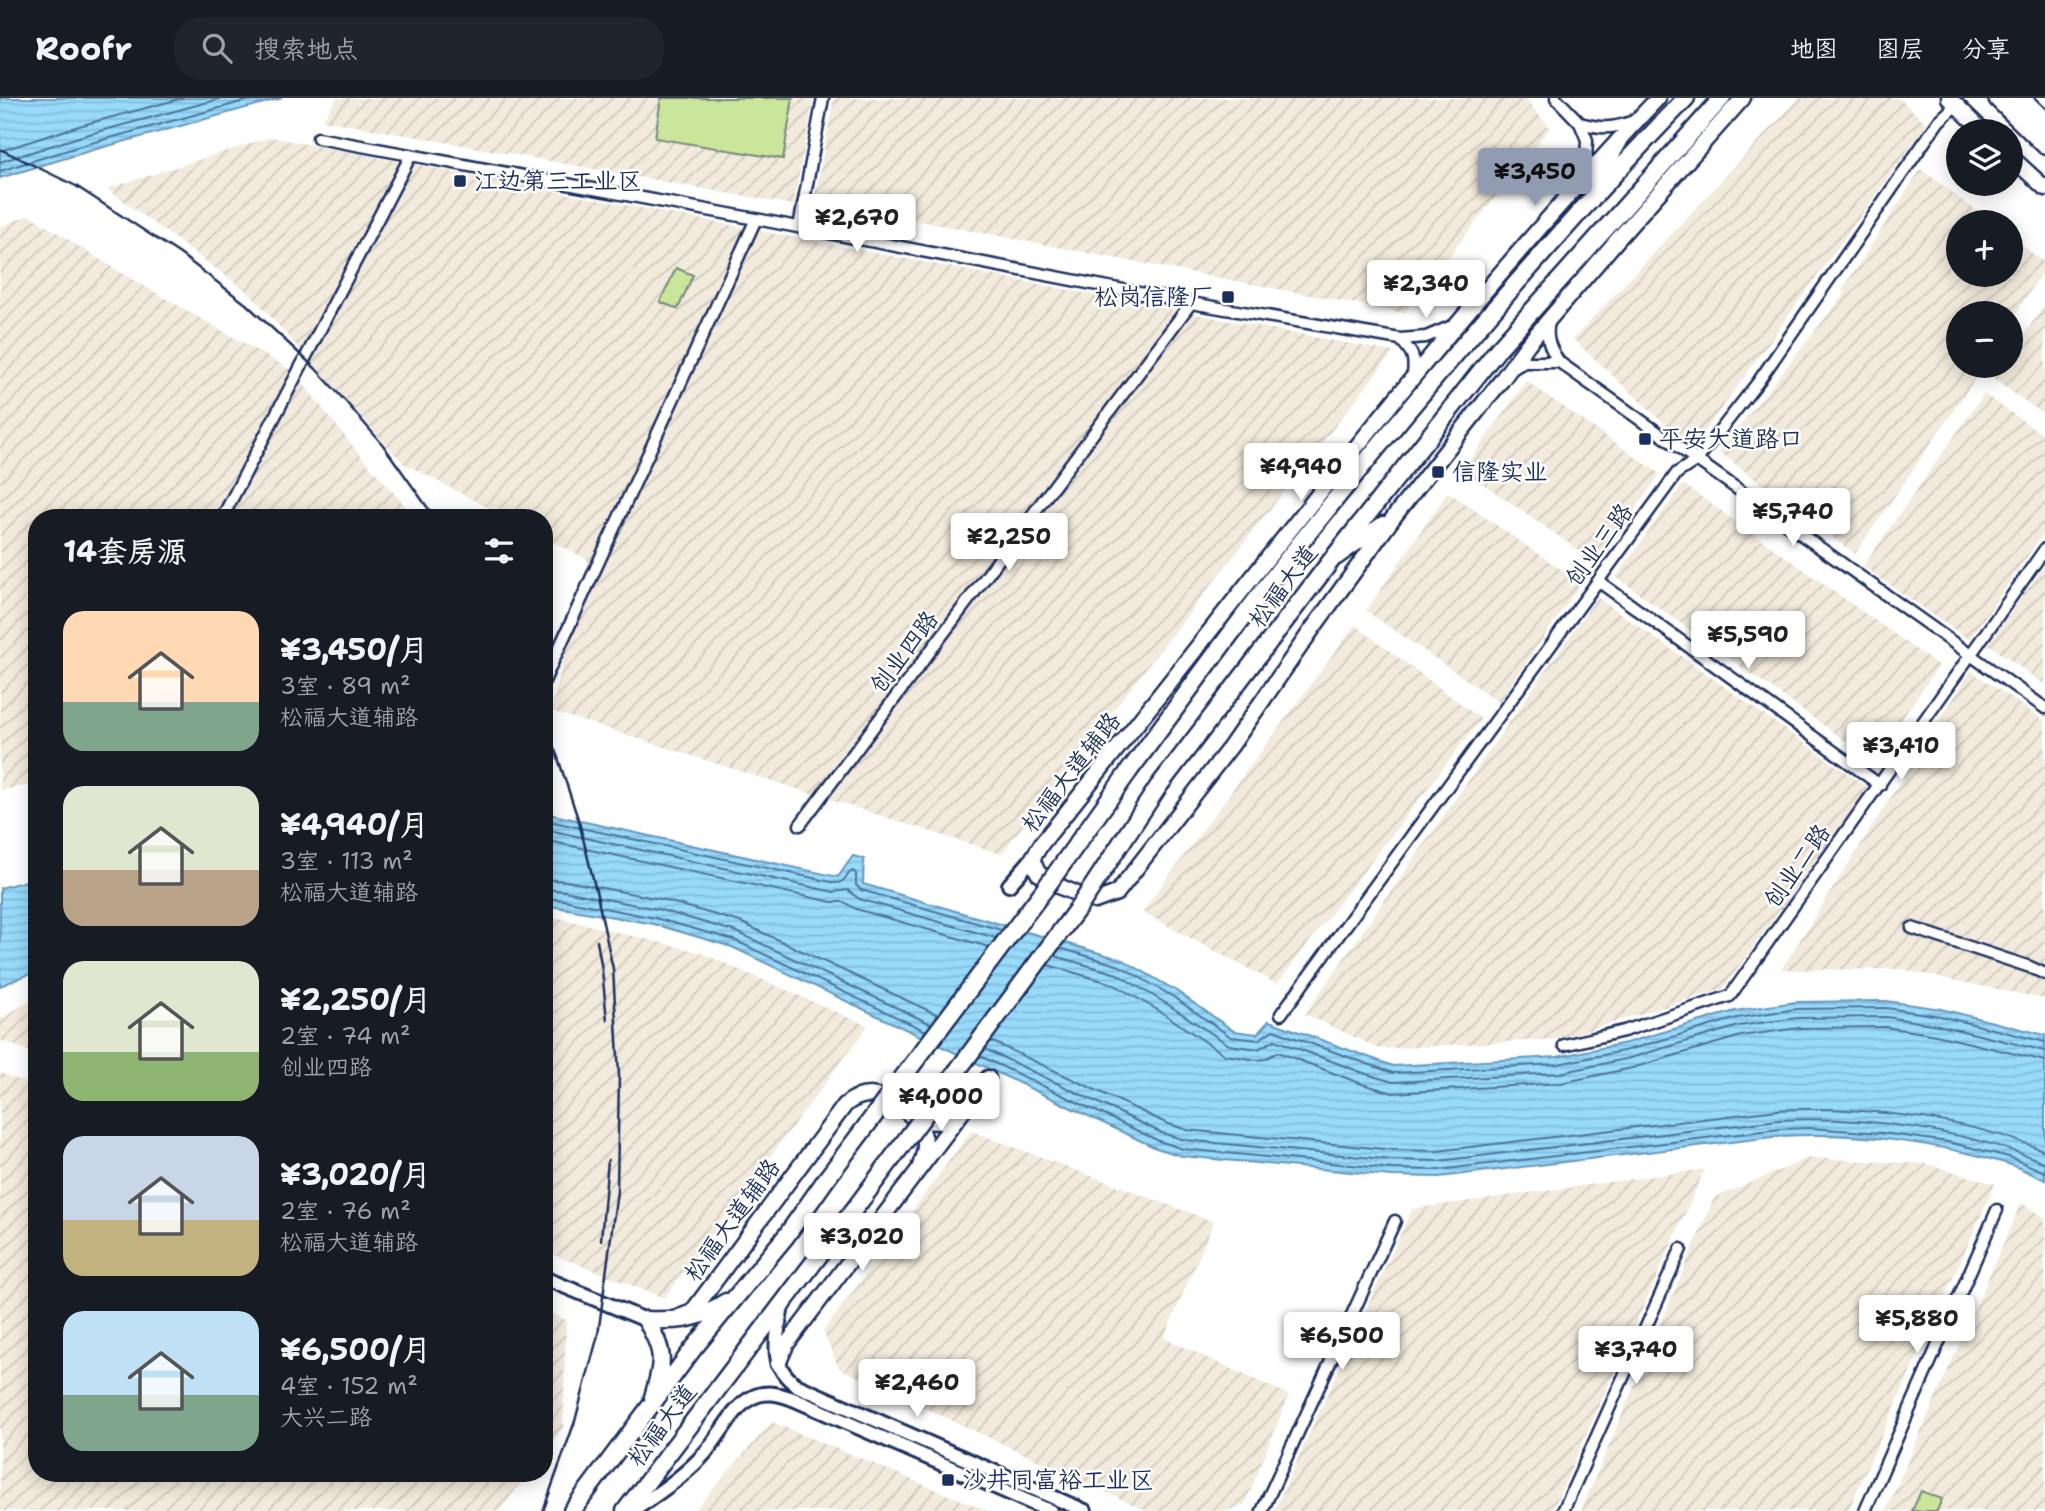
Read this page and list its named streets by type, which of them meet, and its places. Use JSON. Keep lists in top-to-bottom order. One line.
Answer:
{"streets":{"main road":["松福大道","松福大道辅路"],"street":["创业三路","创业四路","创业二路"]},"crossings":[["松福大道","松福大道辅路"]],"places":{"transit":["江边第三工业区","松岗信隆厂","平安大道路口","信隆实业","沙井同富裕工业区"]},"page":{"header":"Roofr","search":"搜索地点","nav":["地图","图层","分享"],"map_buttons":["+","−"],"price":["¥3,450","¥2,670","¥2,340","¥4,940","¥5,740","¥2,250","¥5,590","¥3,410","¥4,000","¥3,020","¥5,880","¥6,500","¥3,740","¥2,460"],"heading":"14套房源","list":[{"name":"¥3,450/月","note":"3室 · 89 m² · 松福大道辅路"},{"name":"¥4,940/月","note":"3室 · 113 m² · 松福大道辅路"},{"name":"¥2,250/月","note":"2室 · 74 m² · 创业四路"},{"name":"¥3,020/月","note":"2室 · 76 m² · 松福大道辅路"},{"name":"¥6,500/月","note":"4室 · 152 m² · 大兴二路"}]}}
